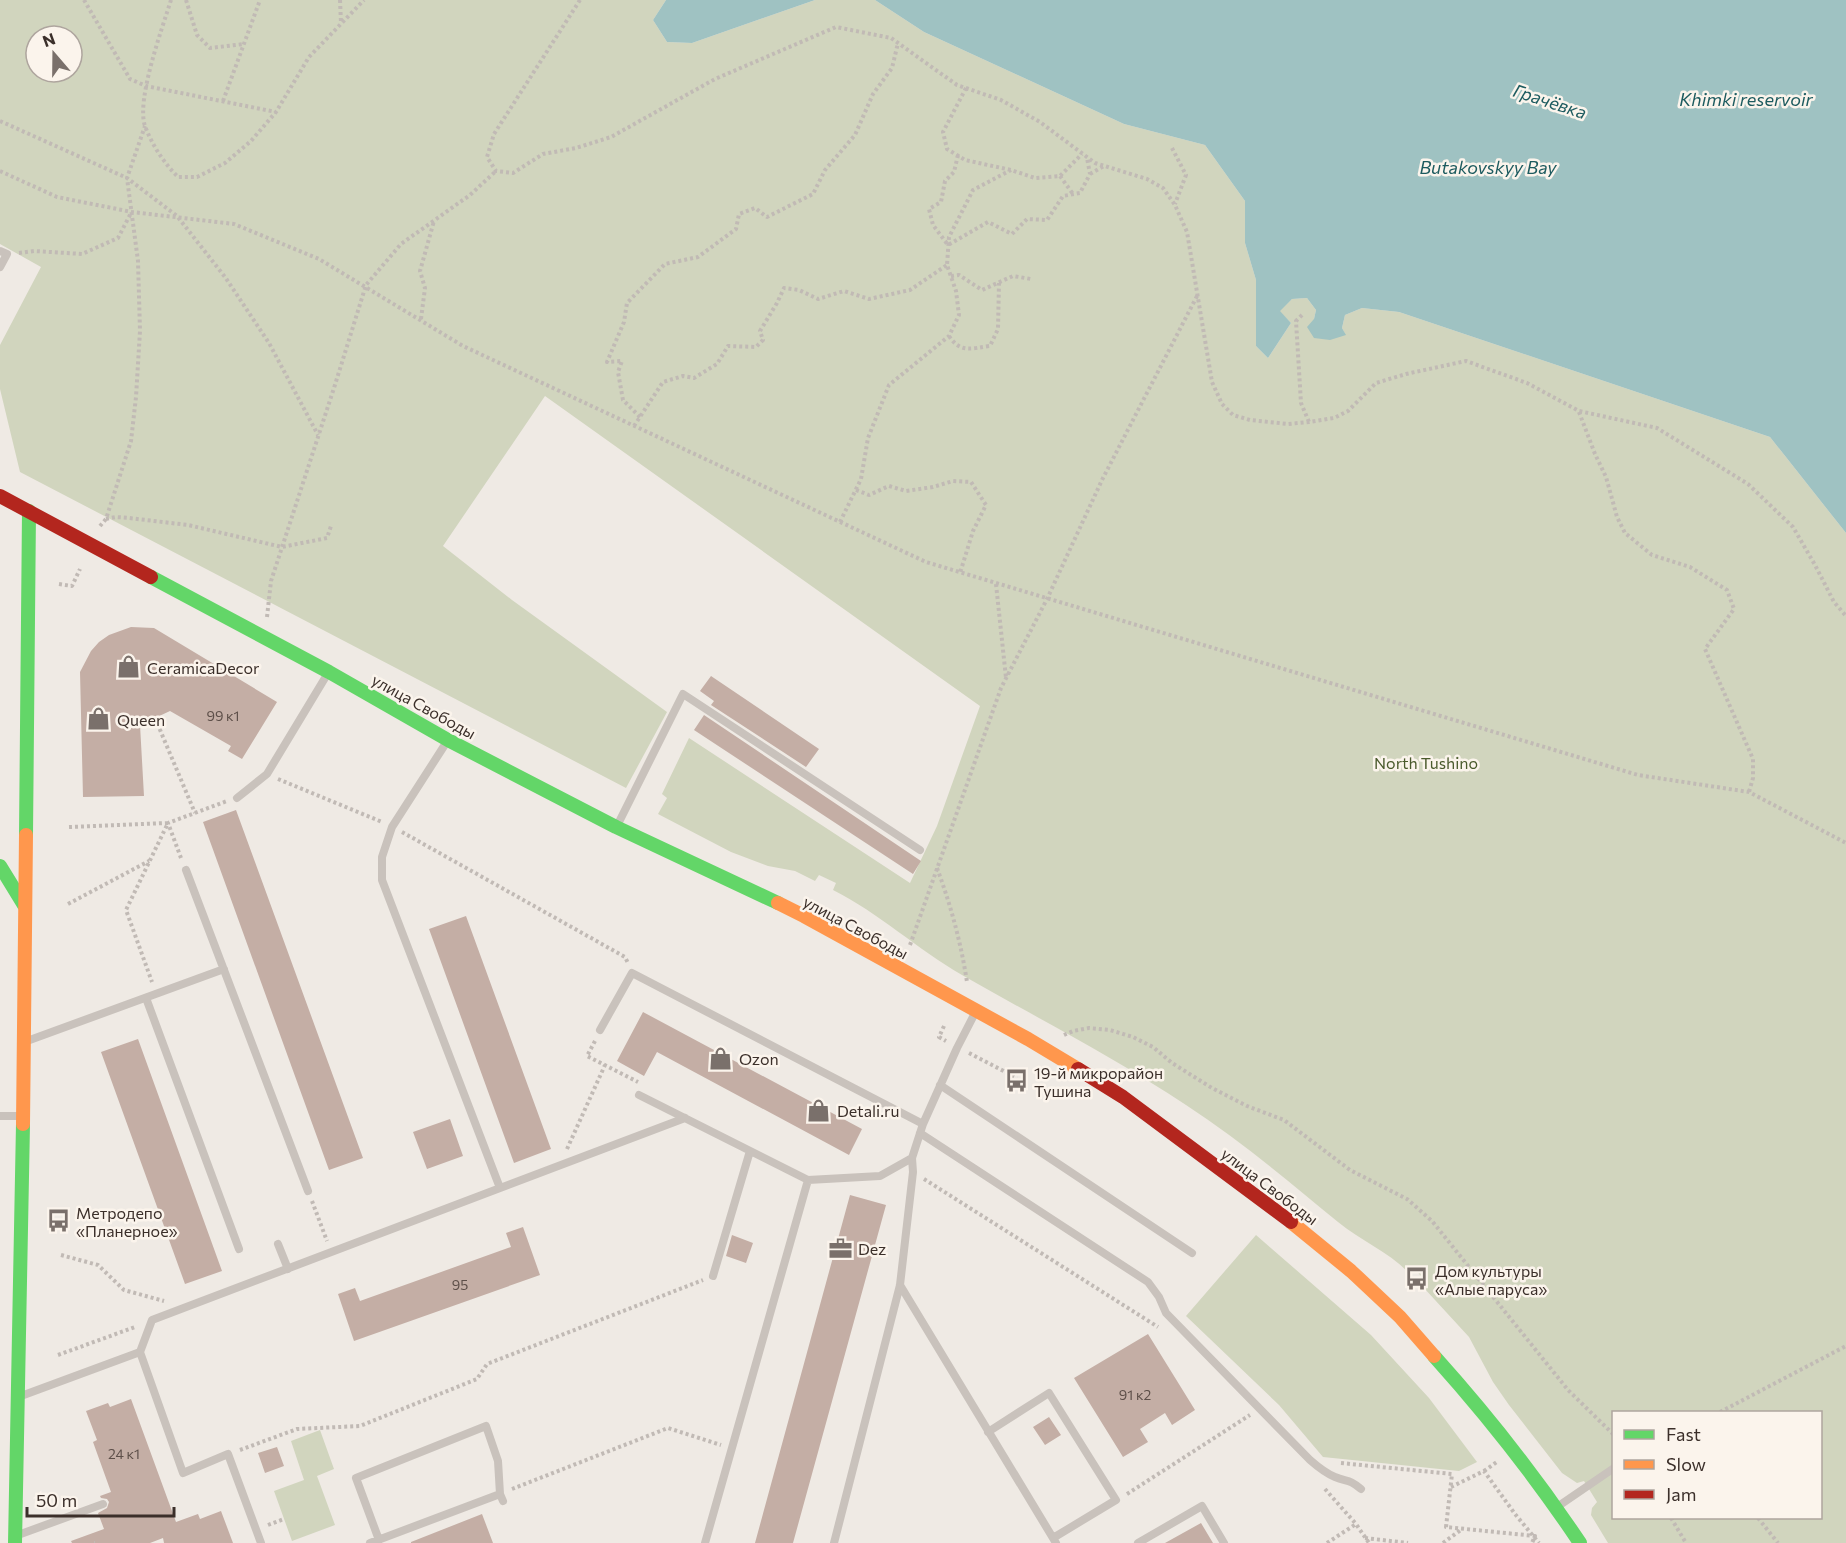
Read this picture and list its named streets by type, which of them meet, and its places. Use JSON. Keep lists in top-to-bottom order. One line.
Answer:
{"streets":{"main road":["улица Свободы"]},"water":["Khimki reservoir","Грачёвка","Butakovskyy Bay"],"parks":["North Tushino"],"places":{"shop":["CeramicaDecor","Queen","Ozon","Detali.ru"],"bus stop":["19-й микрорайон Тушина","Метродепо «Планерное»","Дом культуры «Алые паруса»"],"office":["Dez"]},"house_numbers":["99 к1","95","91 к2","24 к1"],"legend":["Fast","Slow","Jam"],"scale_bar":"50 m","north":"top"}
